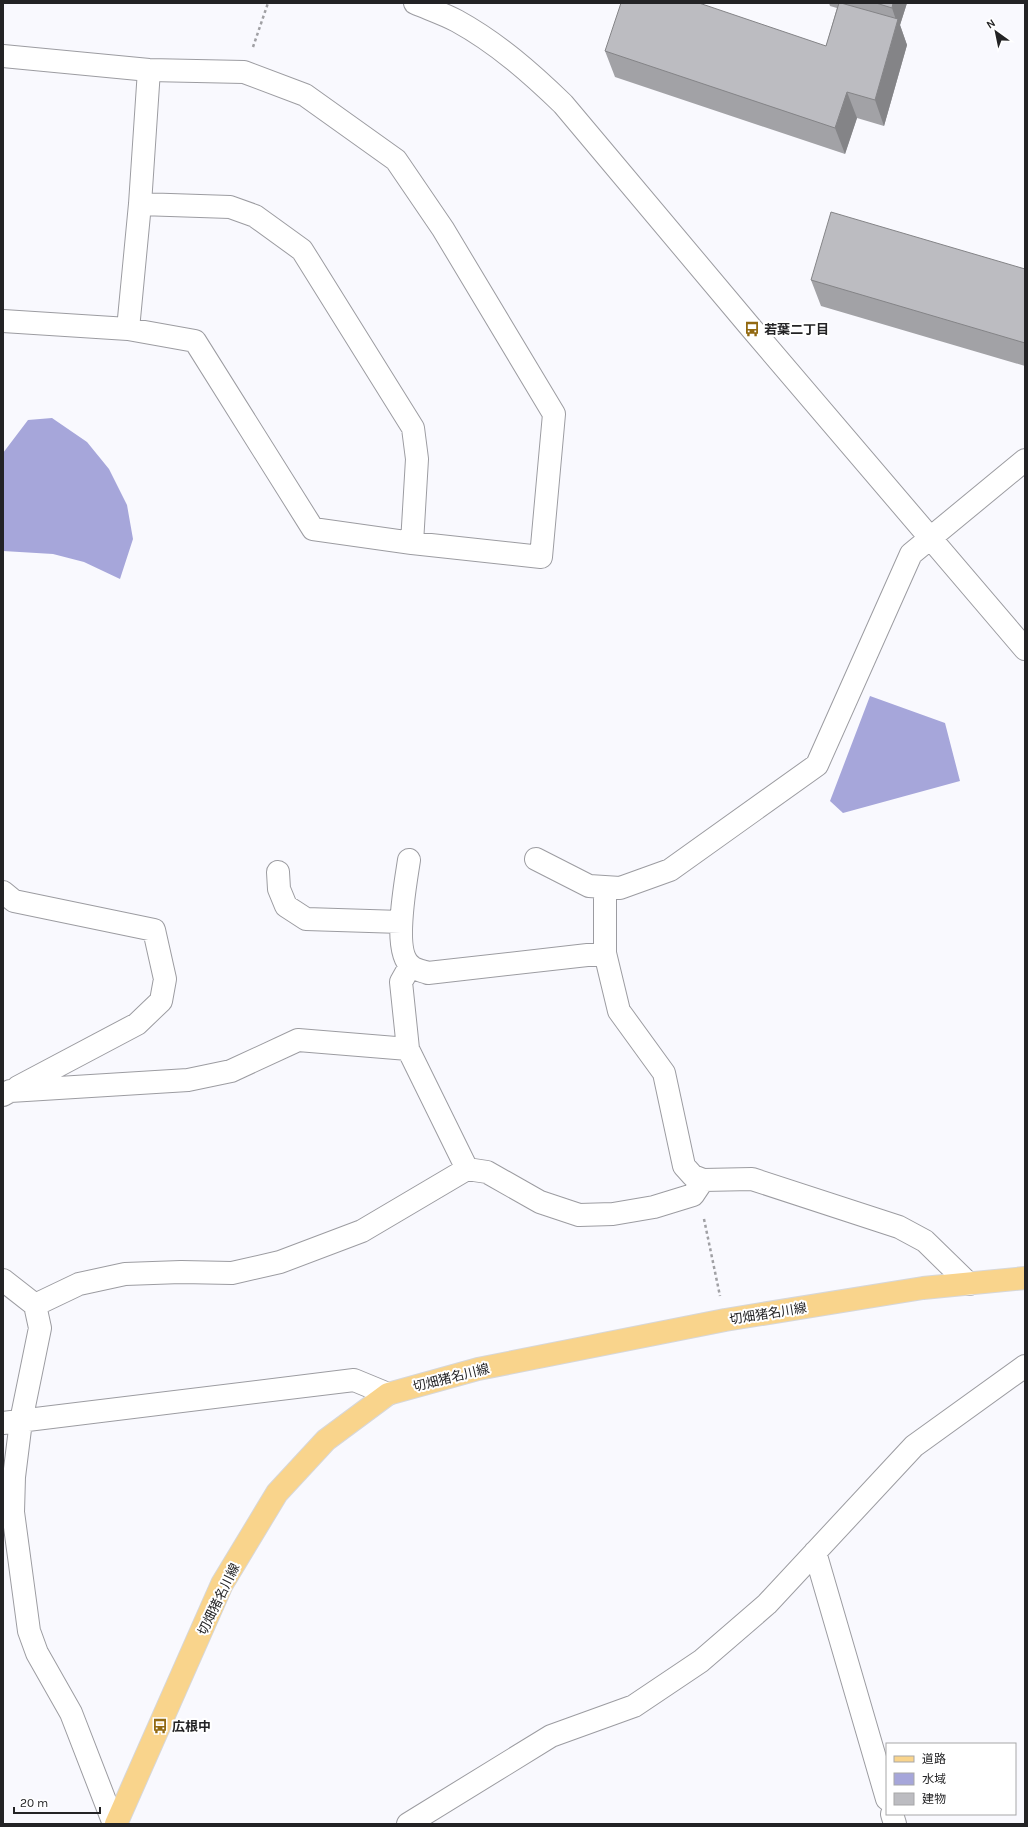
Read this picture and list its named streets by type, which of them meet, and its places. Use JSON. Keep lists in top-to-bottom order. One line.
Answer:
{"streets":{"main road":["切畑猪名川線"]},"places":{"bus stop":["若葉二丁目","広根中"]},"legend":["道路","水域","建物"],"scale_bar":"20 m","north":"top left"}
